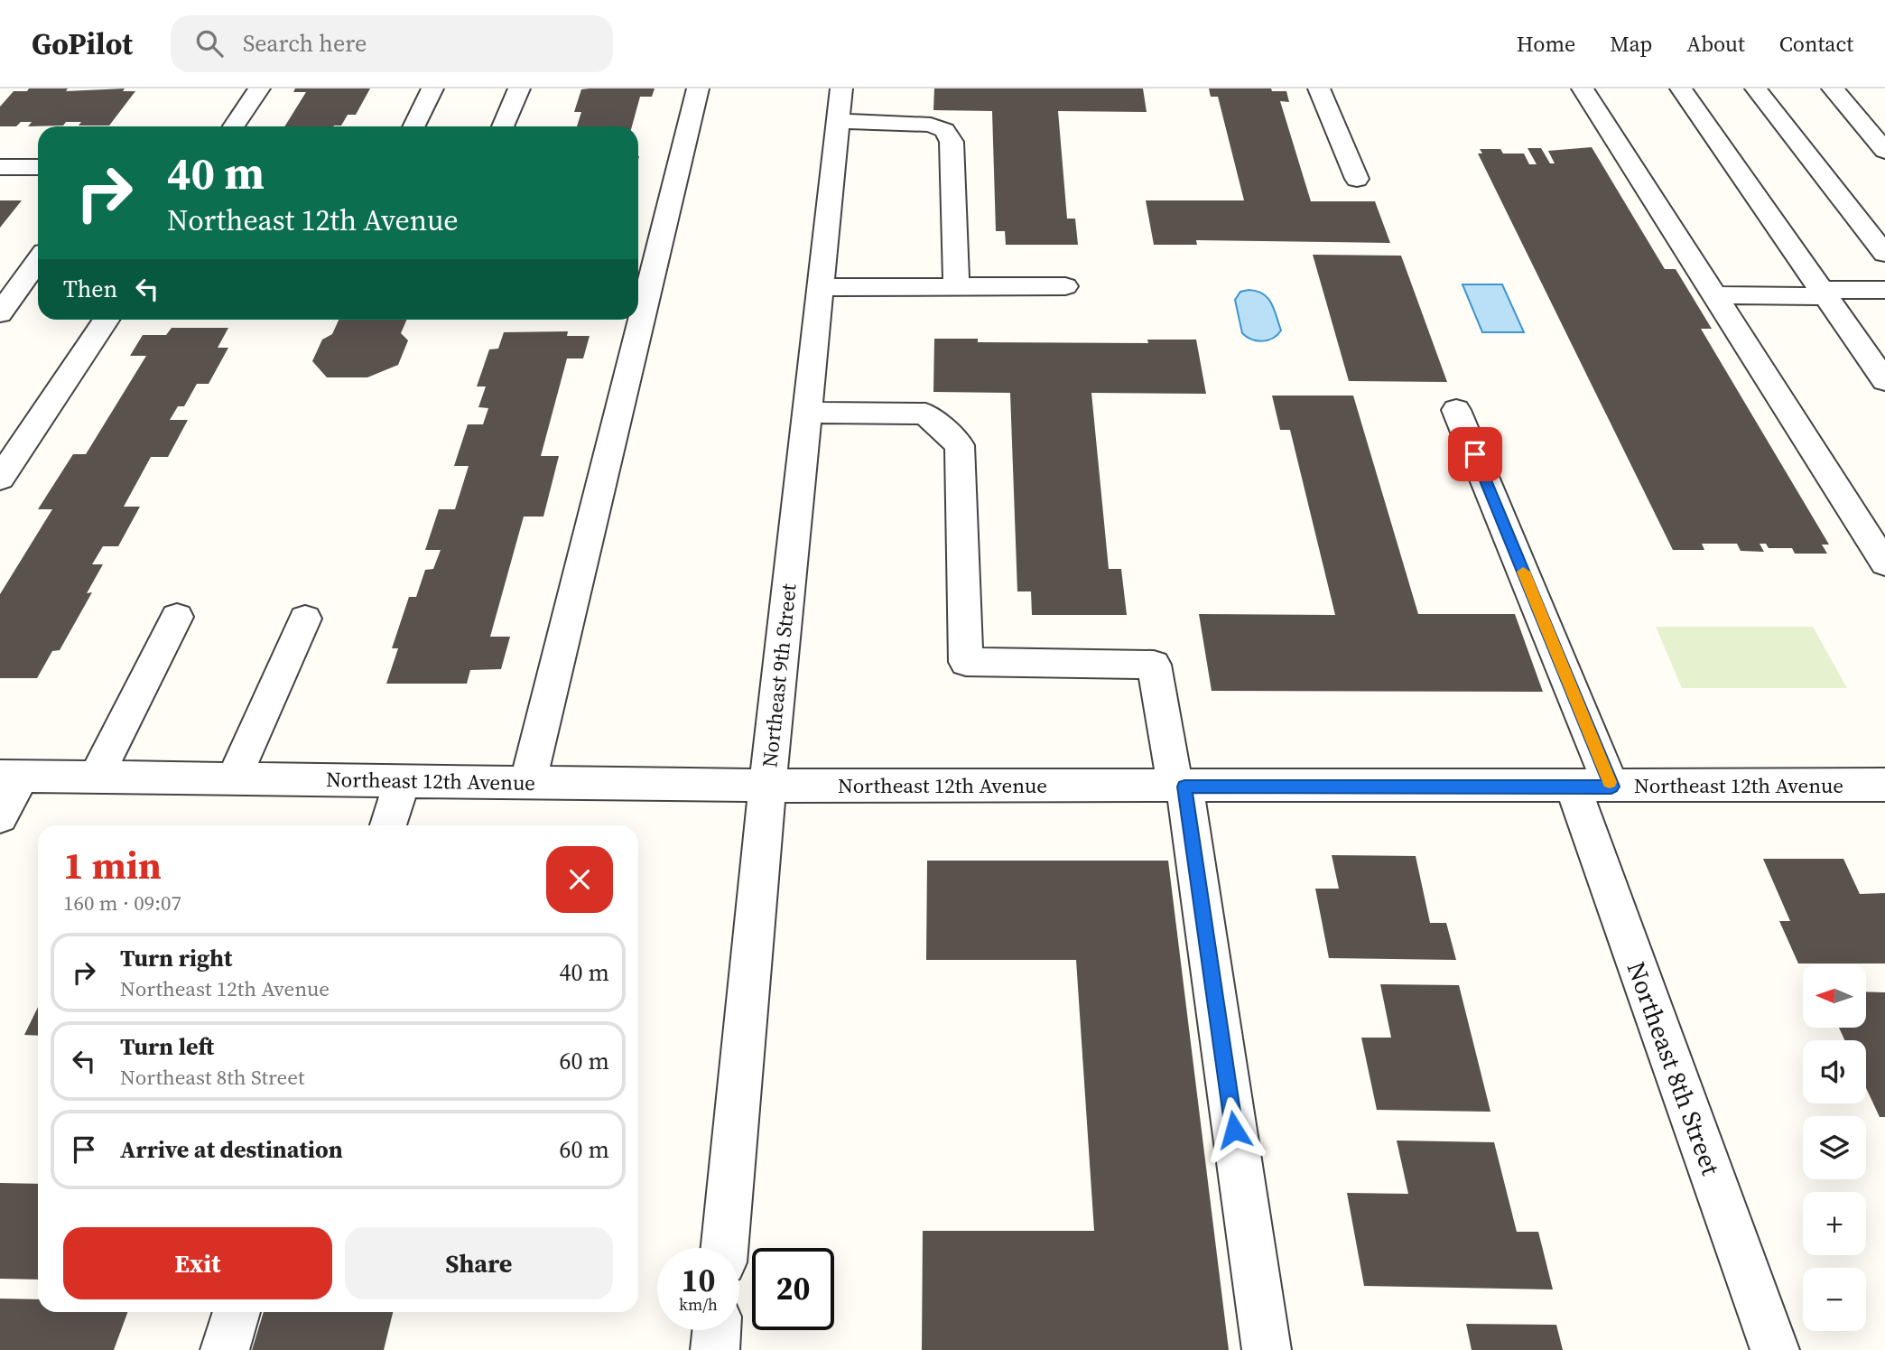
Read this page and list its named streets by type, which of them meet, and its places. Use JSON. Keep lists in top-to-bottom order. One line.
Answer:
{"streets":{"street":["Northeast 9th Street","Northeast 12th Avenue","Northeast 8th Street"]},"crossings":[["Northeast 9th Street","Northeast 12th Avenue"],["Northeast 12th Avenue","Northeast 8th Street"]],"north":"left","page":{"header":"GoPilot","search":"Search here","nav":["Home","Map","About","Contact"],"turn":["40 m","Northeast 12th Avenue"],"then":"Then","heading":["1 min","160 m · 09:07"],"list":[{"name":"Turn right","note":"Northeast 12th Avenue","value":"40 m"},{"name":"Turn left","note":"Northeast 8th Street","value":"60 m"},{"name":"Arrive at destination","value":"60 m"}],"map_buttons":["+","−"],"buttons":["Exit","Share"],"speed":"10 km/h","limit":"20"}}
